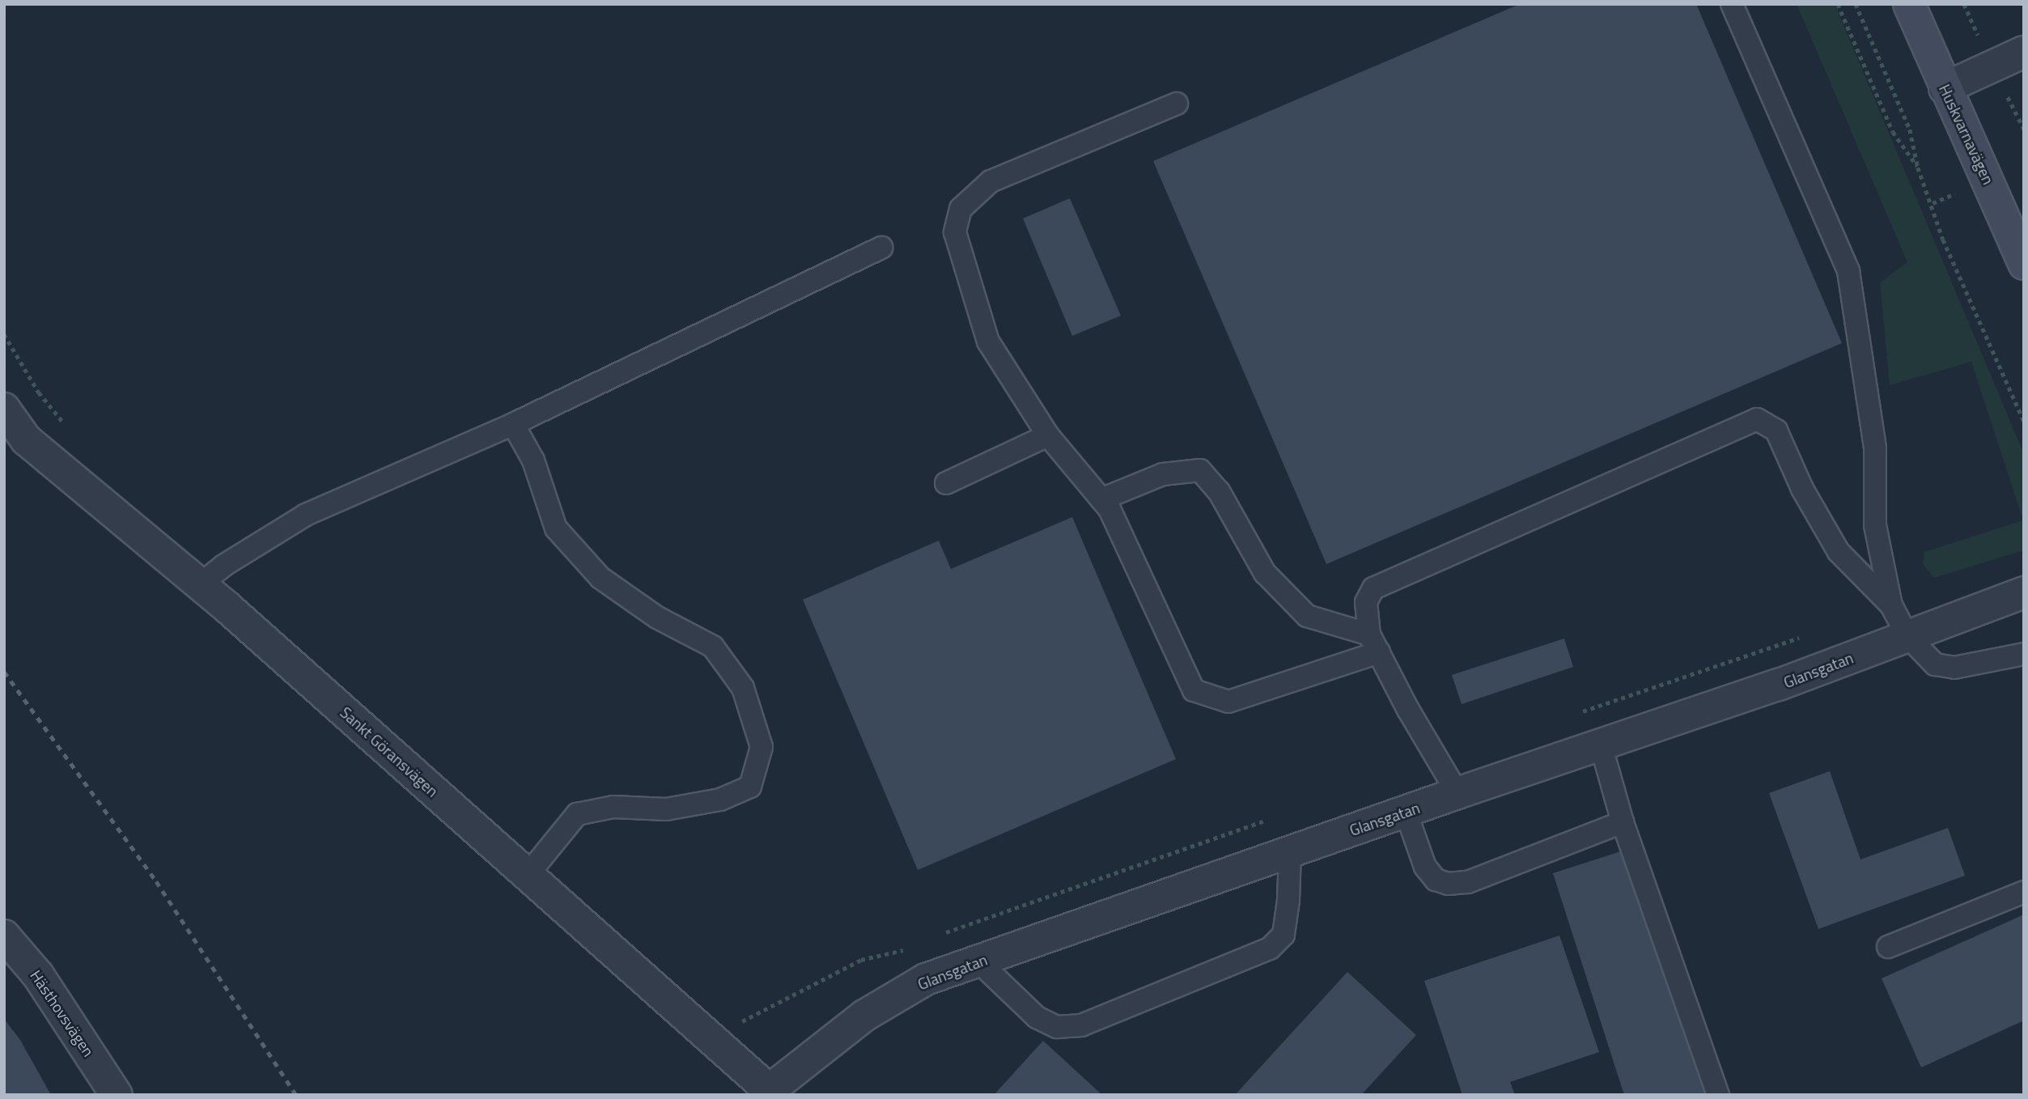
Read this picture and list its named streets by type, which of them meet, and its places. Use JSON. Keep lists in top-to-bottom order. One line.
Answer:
{"streets":{"street":["Huskvarnavägen","Glansgatan","Sankt Göransvägen","Hästhovsvägen"]},"crossings":[["Glansgatan","Sankt Göransvägen"]]}
